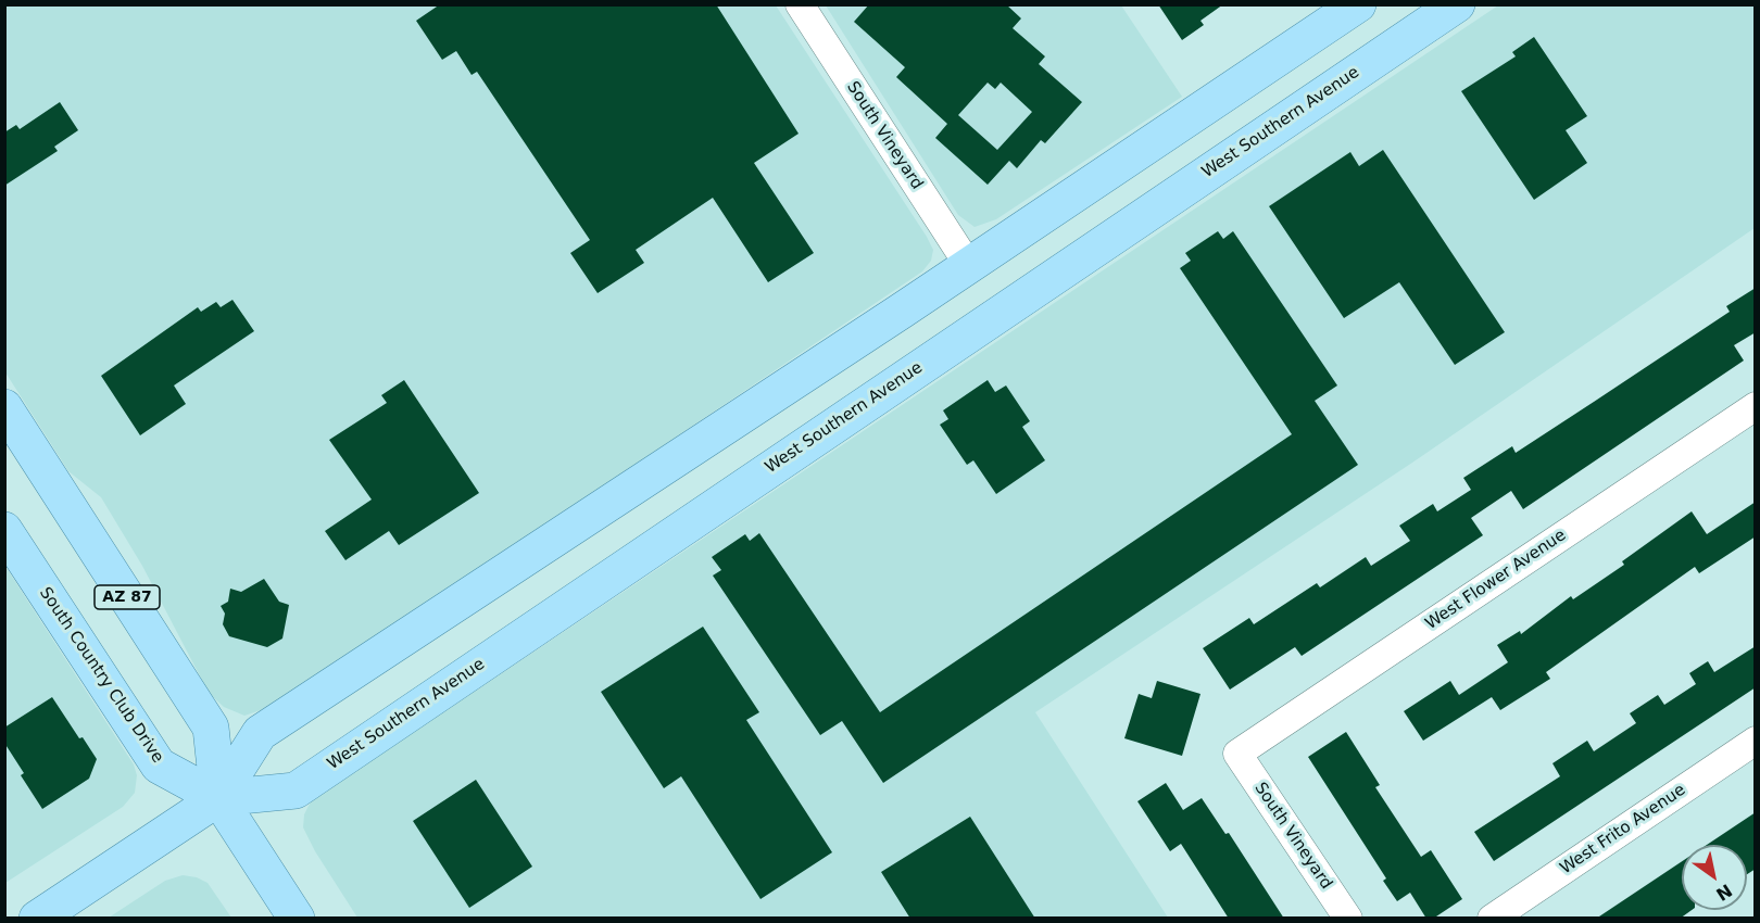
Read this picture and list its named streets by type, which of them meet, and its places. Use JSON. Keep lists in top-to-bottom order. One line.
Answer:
{"streets":{"main road":["West Southern Avenue","AZ 87","South Country Club Drive"],"street":["South Vineyard","West Flower Avenue","West Frito Avenue"]},"crossings":[["West Southern Avenue","South Vineyard"],["West Southern Avenue","South Country Club Drive"],["South Vineyard","West Flower Avenue"]],"north":"bottom right"}
